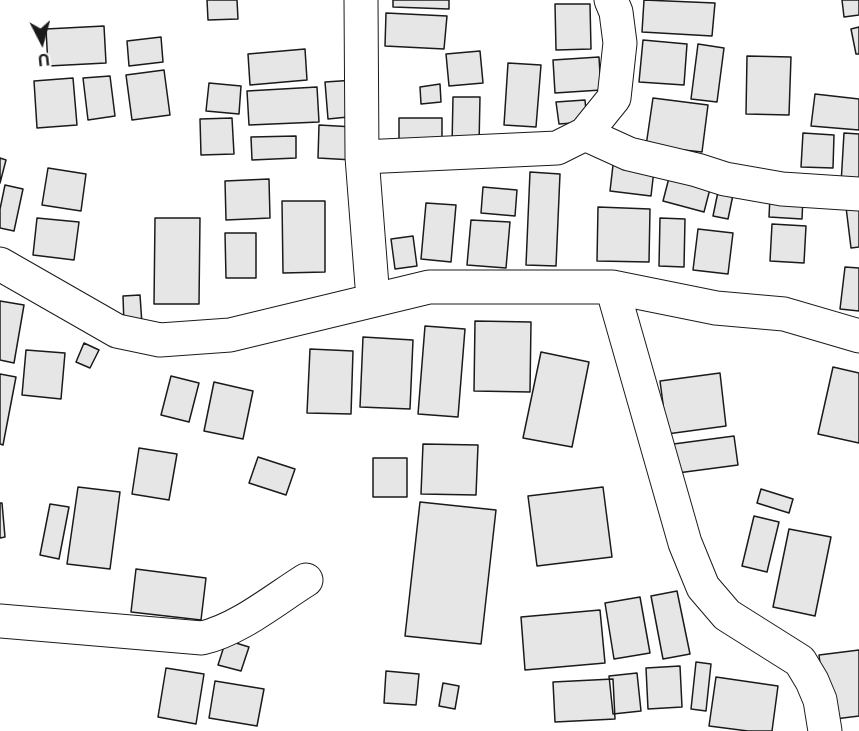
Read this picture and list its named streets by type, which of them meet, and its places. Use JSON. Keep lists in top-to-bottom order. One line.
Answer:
{"north":"bottom"}
